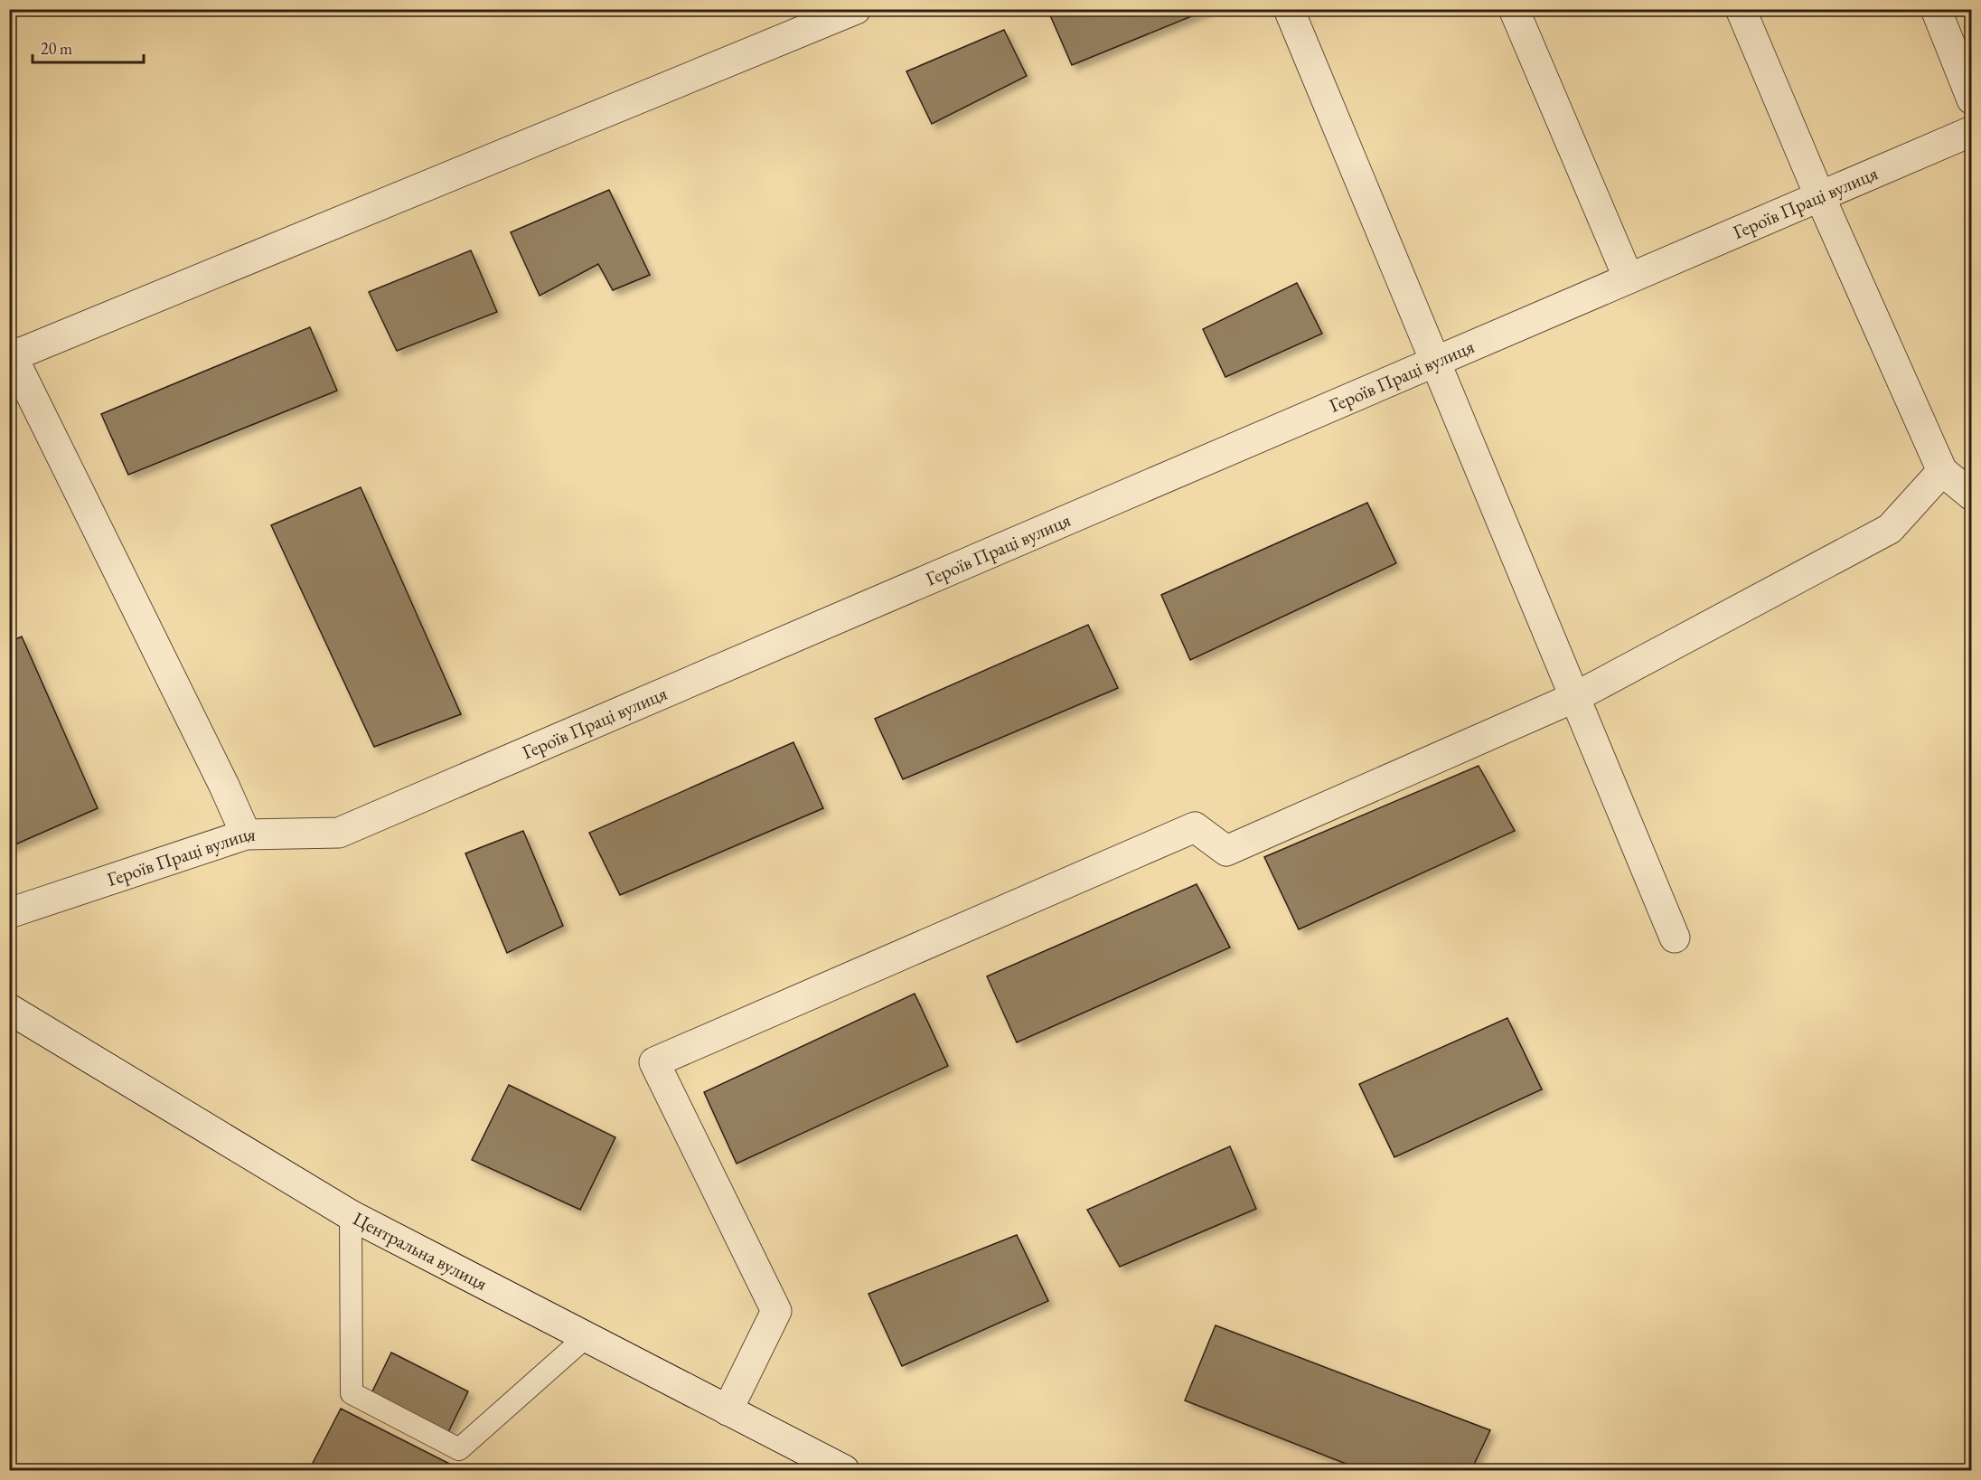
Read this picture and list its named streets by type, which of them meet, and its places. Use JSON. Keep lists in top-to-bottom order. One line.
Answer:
{"streets":{"street":["Героїв Праці вулиця","Центральна вулиця"]},"scale_bar":"20 m"}
